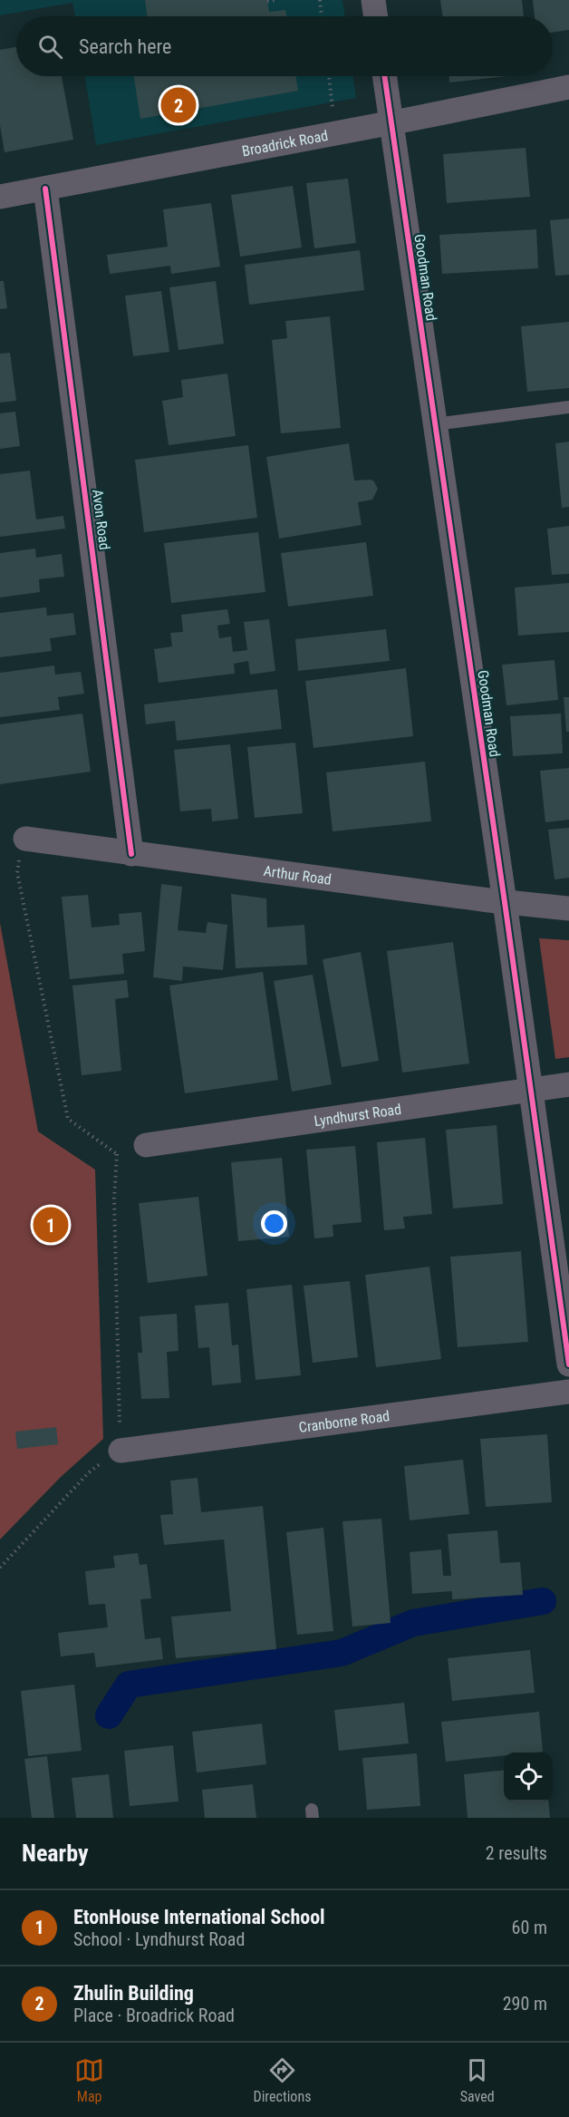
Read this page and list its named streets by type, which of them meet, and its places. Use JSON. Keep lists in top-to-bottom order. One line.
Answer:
{"streets":{"street":["Broadrick Road","Goodman Road","Avon Road","Arthur Road","Lyndhurst Road","Cranborne Road"]},"crossings":[["Broadrick Road","Goodman Road"],["Broadrick Road","Avon Road"],["Goodman Road","Arthur Road"],["Goodman Road","Lyndhurst Road"],["Avon Road","Arthur Road"]],"page":{"search":"Search here","pins":["2","1"],"heading":["Nearby","2 results"],"list":[{"mark":"1","name":"EtonHouse International School","note":"School · Lyndhurst Road","value":"60 m"},{"mark":"2","name":"Zhulin Building","note":"Place · Broadrick Road","value":"290 m"}],"nav":["Map","Directions","Saved"]}}
